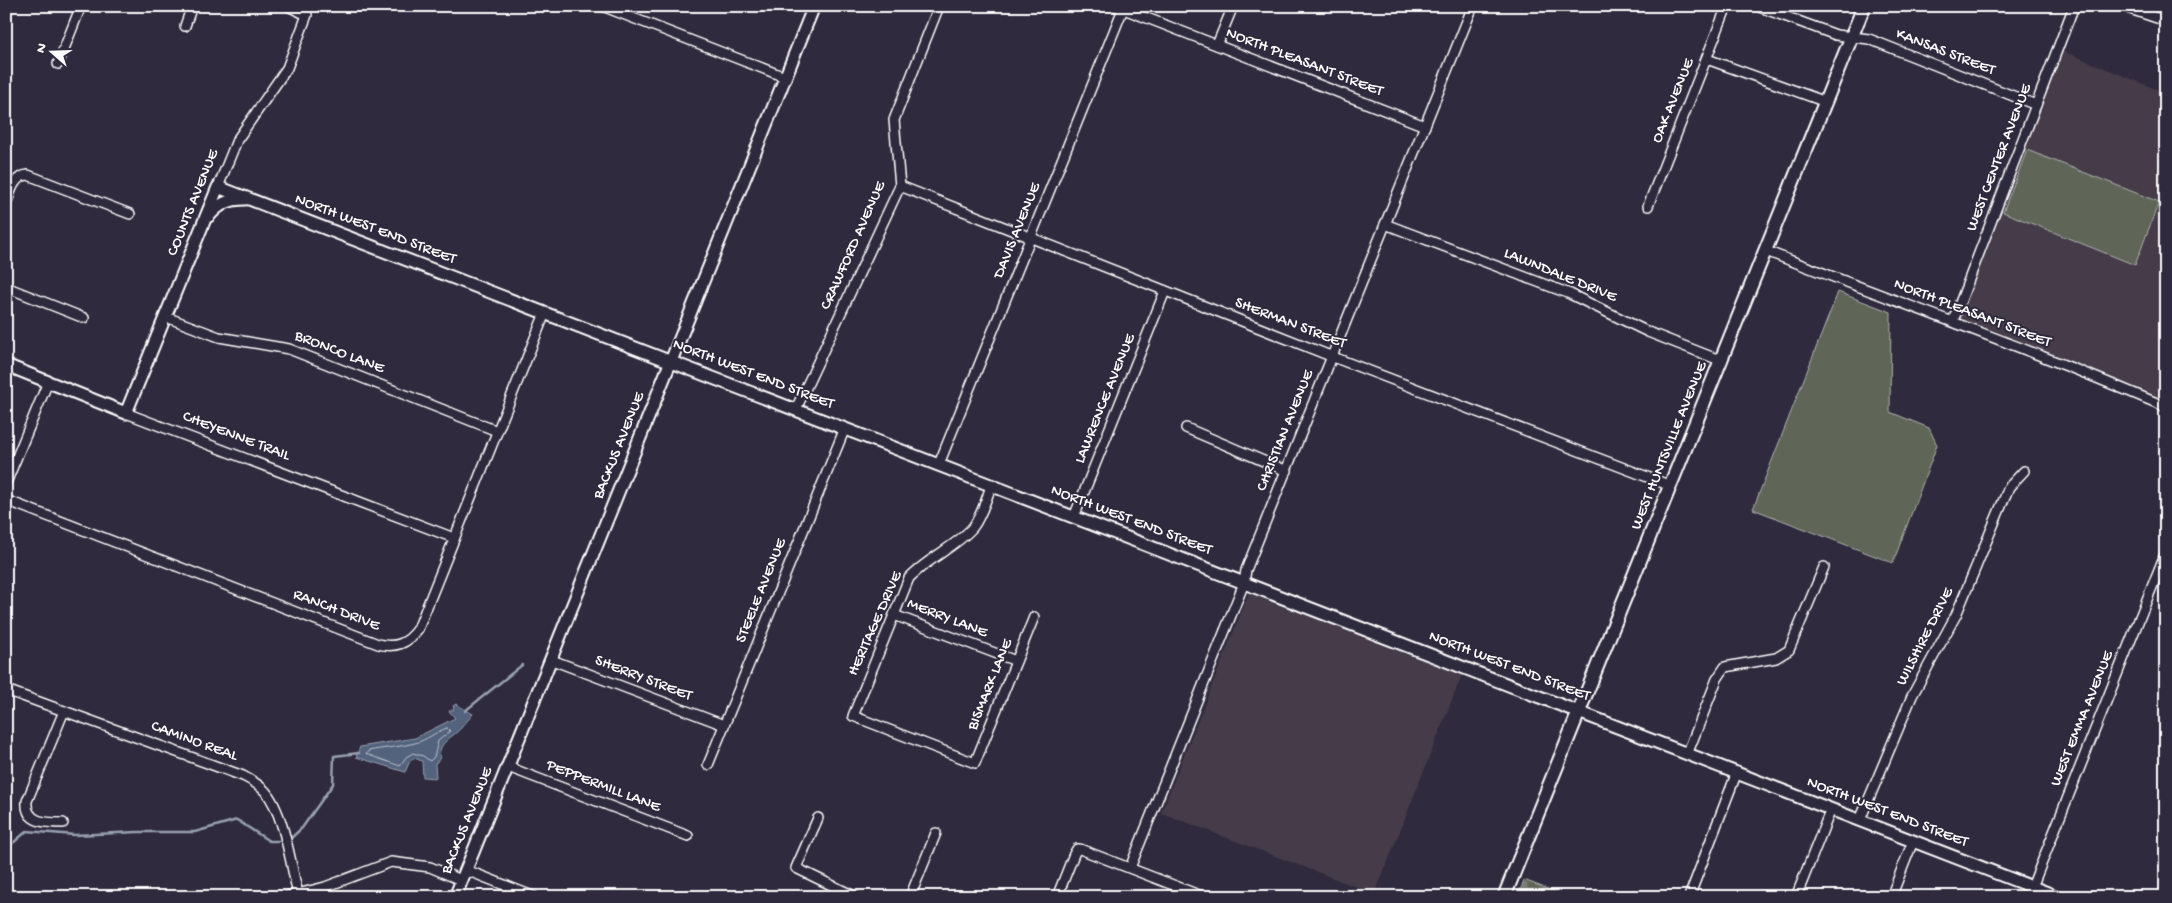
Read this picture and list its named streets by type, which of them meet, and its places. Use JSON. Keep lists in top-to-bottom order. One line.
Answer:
{"streets":{"main road":["WEST HUNTSVILLE AVENUE"],"street":["KANSAS STREET","NORTH PLEASANT STREET","OAK AVENUE","WEST CENTER AVENUE","COUNTS AVENUE","NORTH WEST END STREET","DAVIS AVENUE","CRAWFORD AVENUE","LAWNDALE DRIVE","SHERMAN STREET","BRONCO LANE","LAWRENCE AVENUE","CHRISTIAN AVENUE","CHEYENNE TRAIL","BACKUS AVENUE","STEELE AVENUE","RANCH DRIVE","MERRY LANE","HERITAGE DRIVE","WILSHIRE DRIVE","SHERRY STREET","BISMARK LANE","WEST EMMA AVENUE","CAMINO REAL","PEPPERMILL LANE"]},"crossings":[["KANSAS STREET","WEST CENTER AVENUE"],["KANSAS STREET","WEST HUNTSVILLE AVENUE"],["NORTH PLEASANT STREET","WEST CENTER AVENUE"],["NORTH PLEASANT STREET","DAVIS AVENUE"],["NORTH PLEASANT STREET","CHRISTIAN AVENUE"],["NORTH PLEASANT STREET","WEST HUNTSVILLE AVENUE"],["COUNTS AVENUE","NORTH WEST END STREET"],["COUNTS AVENUE","BRONCO LANE"],["COUNTS AVENUE","CHEYENNE TRAIL"],["NORTH WEST END STREET","DAVIS AVENUE"],["NORTH WEST END STREET","CRAWFORD AVENUE"],["NORTH WEST END STREET","LAWRENCE AVENUE"],["NORTH WEST END STREET","CHRISTIAN AVENUE"],["NORTH WEST END STREET","BACKUS AVENUE"],["NORTH WEST END STREET","WEST HUNTSVILLE AVENUE"],["NORTH WEST END STREET","STEELE AVENUE"],["NORTH WEST END STREET","RANCH DRIVE"],["NORTH WEST END STREET","HERITAGE DRIVE"],["NORTH WEST END STREET","WILSHIRE DRIVE"],["NORTH WEST END STREET","WEST EMMA AVENUE"],["DAVIS AVENUE","SHERMAN STREET"],["CRAWFORD AVENUE","SHERMAN STREET"],["LAWNDALE DRIVE","CHRISTIAN AVENUE"],["LAWNDALE DRIVE","WEST HUNTSVILLE AVENUE"],["SHERMAN STREET","LAWRENCE AVENUE"],["SHERMAN STREET","CHRISTIAN AVENUE"],["SHERMAN STREET","WEST HUNTSVILLE AVENUE"],["BRONCO LANE","RANCH DRIVE"],["CHEYENNE TRAIL","RANCH DRIVE"],["BACKUS AVENUE","SHERRY STREET"],["BACKUS AVENUE","PEPPERMILL LANE"],["STEELE AVENUE","SHERRY STREET"],["MERRY LANE","HERITAGE DRIVE"],["MERRY LANE","BISMARK LANE"],["HERITAGE DRIVE","BISMARK LANE"]],"north":"left"}
